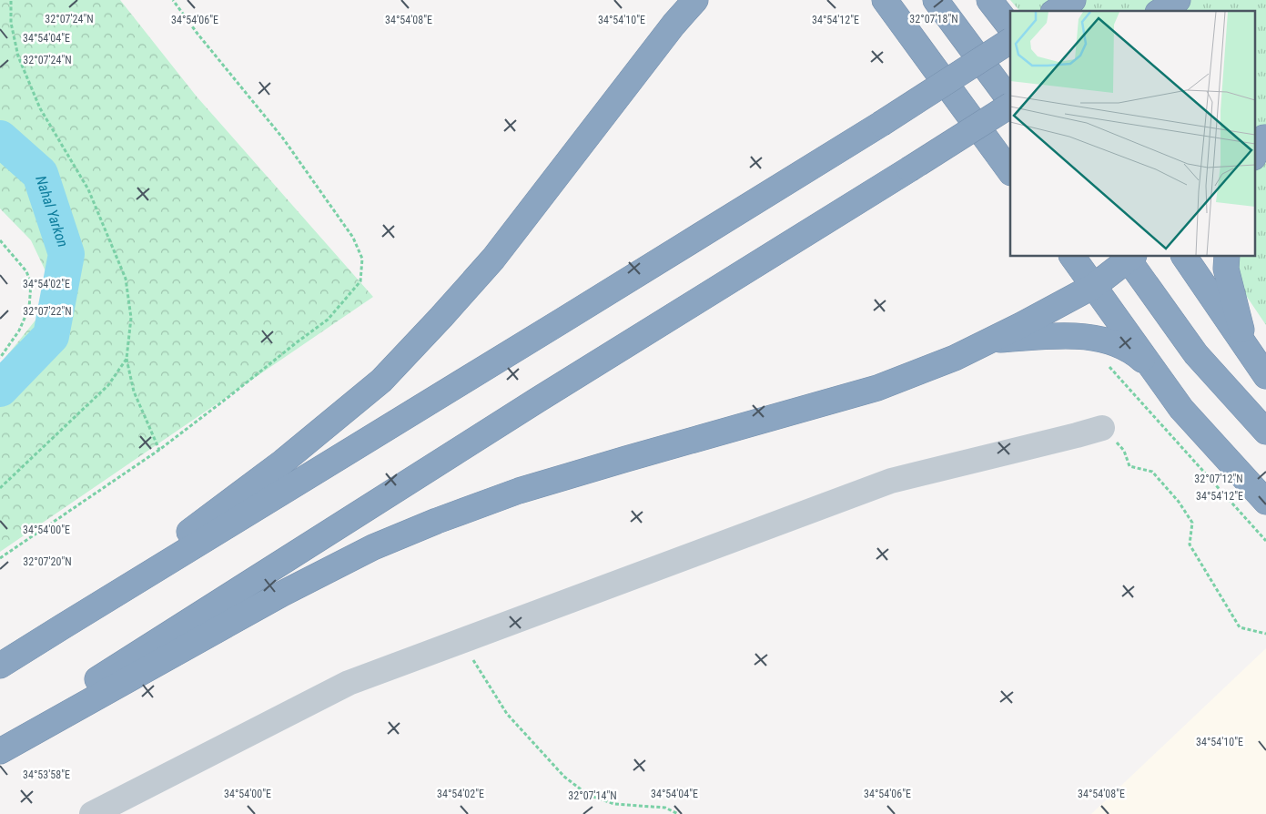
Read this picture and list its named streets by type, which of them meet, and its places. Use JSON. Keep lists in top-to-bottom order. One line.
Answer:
{"water":["Nahal Yarkon"],"coordinates":["32°07'24\"N","32°07'18\"N","34°54'06\"E","34°54'08\"E","34°54'10\"E","34°54'12\"E","34°54'04\"E","34°54'02\"E","32°07'22\"N","32°07'12\"N","34°54'00\"E","32°07'20\"N","34°53'58\"E","32°07'14\"N"]}
